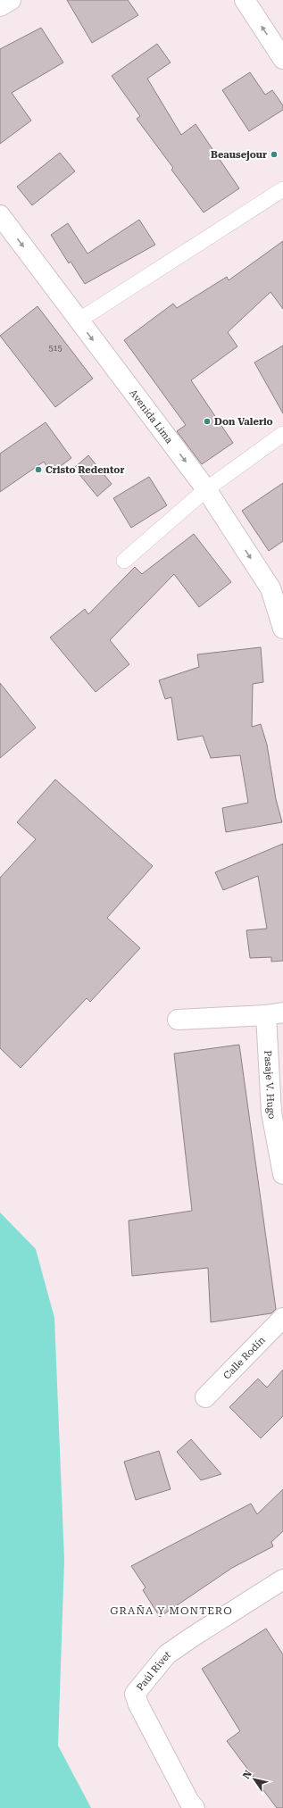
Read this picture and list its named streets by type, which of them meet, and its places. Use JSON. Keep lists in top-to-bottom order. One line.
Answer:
{"streets":{"street":["Avenida Lima","Pasaje V. Hugo","Calle Rodín","Paúl Rivet"]},"one_way":["Avenida Lima"],"districts":["GRAÑA Y MONTERO"],"places":["Beausejour","Don Valerio","Cristo Redentor"],"house_numbers":["515"],"north":"top left"}
